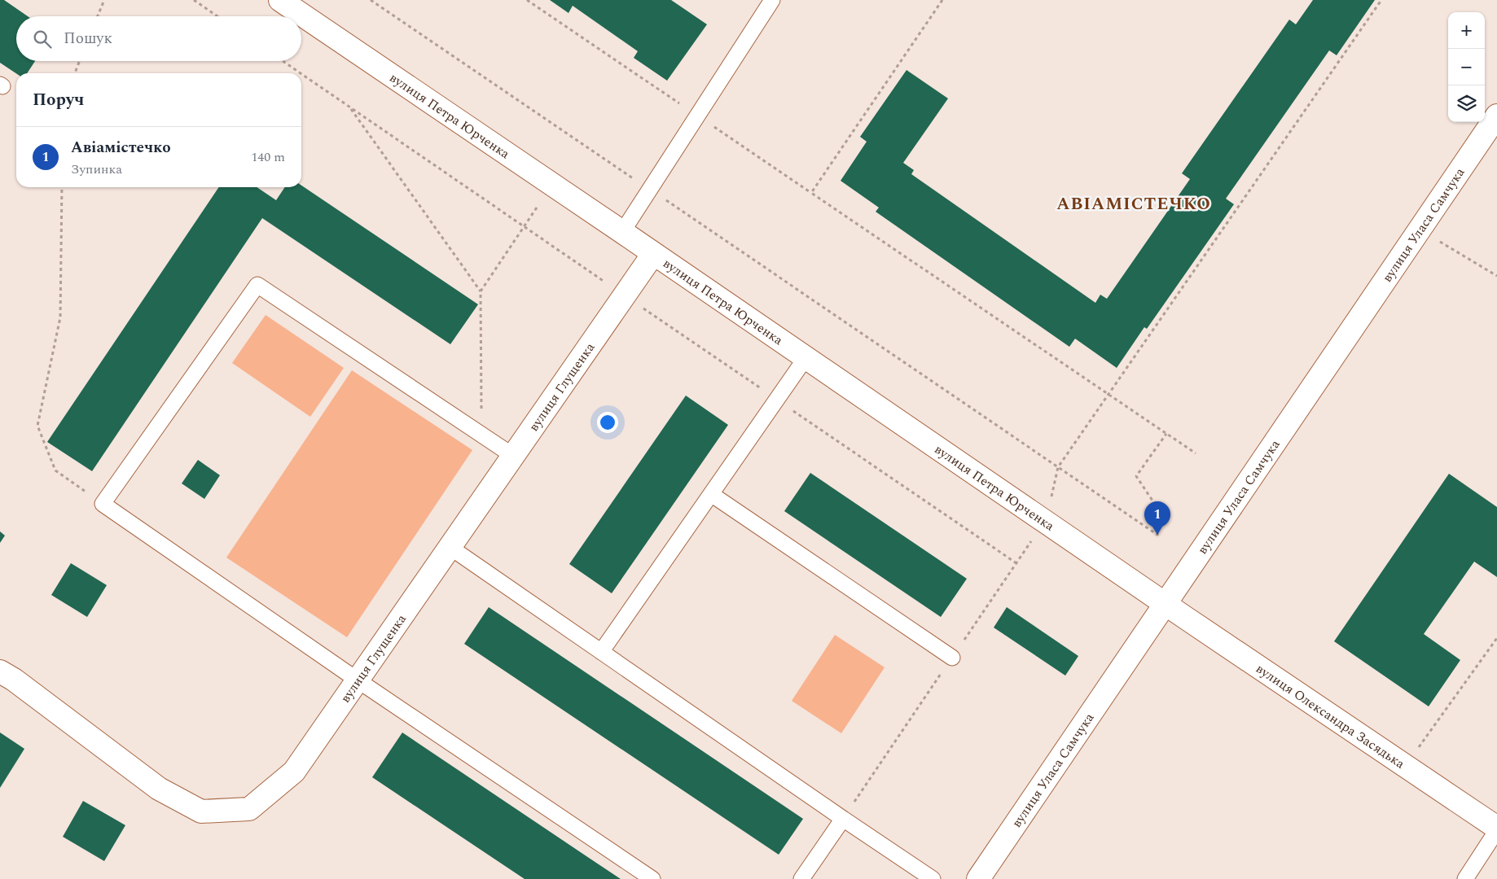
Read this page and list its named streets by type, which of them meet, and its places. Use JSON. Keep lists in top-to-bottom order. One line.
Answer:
{"streets":{"street":["вулиця Петра Юрченка","вулиця Уласа Самчука","вулиця Глущенка","вулиця Олександра Засядька"]},"crossings":[["вулиця Петра Юрченка","вулиця Уласа Самчука"],["вулиця Петра Юрченка","вулиця Глущенка"],["вулиця Петра Юрченка","вулиця Олександра Засядька"],["вулиця Уласа Самчука","вулиця Олександра Засядька"]],"districts":["АВІАМІСТЕЧКО"],"page":{"map_buttons":["+","−"],"search":"Пошук","heading":"Поруч","list":[{"mark":"1","name":"Авіамістечко","note":"Зупинка","value":"140 m"}],"pins":"1"}}
